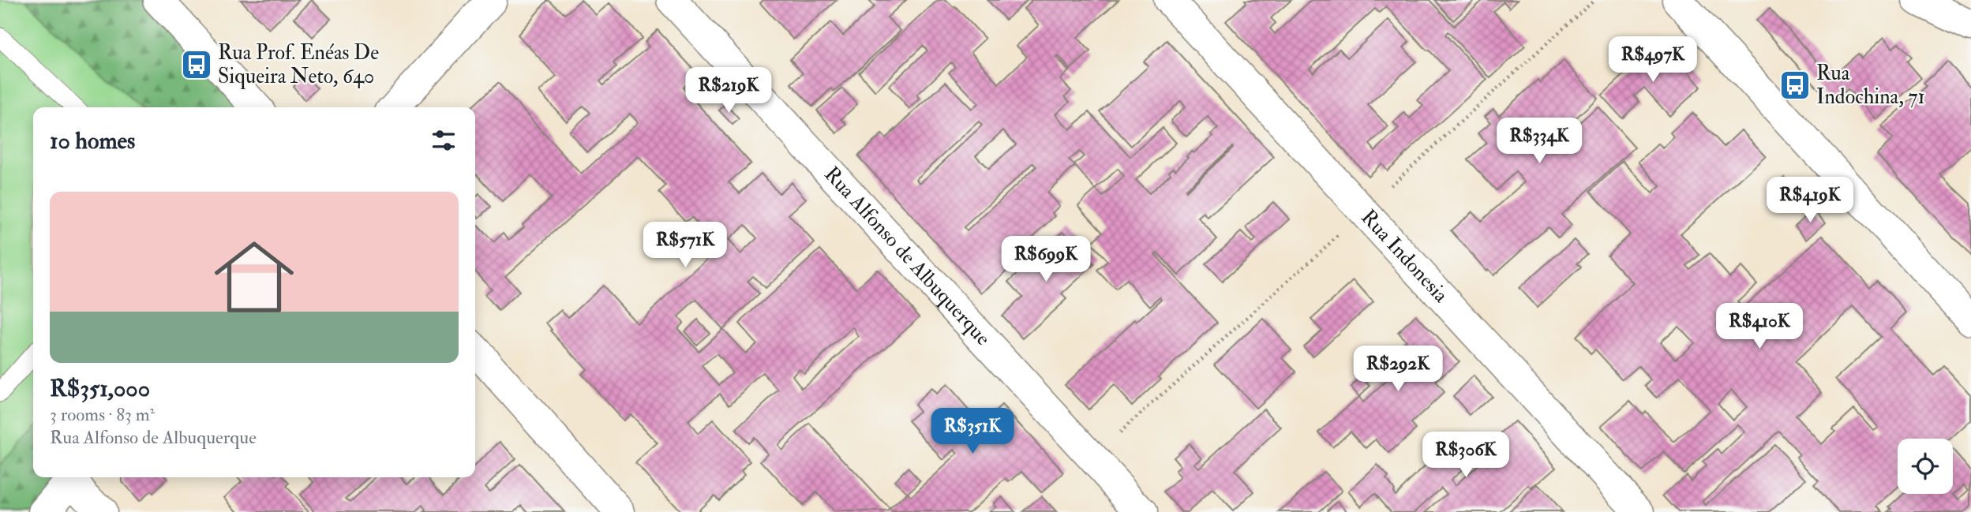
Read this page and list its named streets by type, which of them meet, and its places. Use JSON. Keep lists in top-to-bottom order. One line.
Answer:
{"streets":{"street":["Rua Alfonso de Albuquerque","Rua Indonesia"]},"places":{"bus stop":["Rua Prof. Enéas De Siqueira Neto, 640","Rua Indochina, 71"]},"page":{"price":["R$497K","R$219K","R$334K","R$419K","R$571K","R$699K","R$410K","R$292K","R$351K","R$306K"],"heading":"10 homes","list":[{"name":"R$351,000","note":"3 rooms · 83 m² · Rua Alfonso de Albuquerque"}]}}
